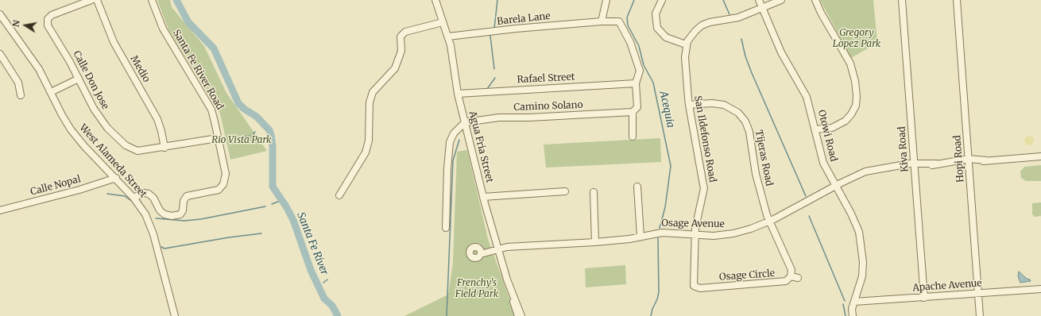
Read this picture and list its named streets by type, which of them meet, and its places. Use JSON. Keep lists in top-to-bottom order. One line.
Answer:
{"streets":{"street":["Barela Lane","Medio","Santa Fe River Road","Rafael Street","Calle Don Jose","Camino Solano","Otowi Road","San Ildefonso Road","Agua Fria Street","Kiva Road","Tijeras Road","Hopi Road","West Alameda Street","Calle Nopal","Osage Avenue","Osage Circle","Apache Avenue"]},"crossings":[["Barela Lane","Rafael Street"],["Barela Lane","Agua Fria Street"],["Medio","Calle Don Jose"],["Santa Fe River Road","Calle Don Jose"],["Santa Fe River Road","West Alameda Street"],["Rafael Street","Agua Fria Street"],["Camino Solano","Agua Fria Street"],["Otowi Road","Osage Avenue"],["Otowi Road","Apache Avenue"],["San Ildefonso Road","Tijeras Road"],["San Ildefonso Road","Osage Avenue"],["San Ildefonso Road","Osage Circle"],["Agua Fria Street","Osage Avenue"],["Kiva Road","Osage Avenue"],["Kiva Road","Apache Avenue"],["Tijeras Road","Osage Avenue"],["Tijeras Road","Osage Circle"],["Hopi Road","Osage Avenue"],["Hopi Road","Apache Avenue"],["West Alameda Street","Calle Nopal"],["Osage Avenue","Osage Circle"]],"water":["Acequia","Santa Fe River"],"parks":["Gregory Lopez Park","Rio Vista Park","Frenchy's Field Park"],"north":"left"}
